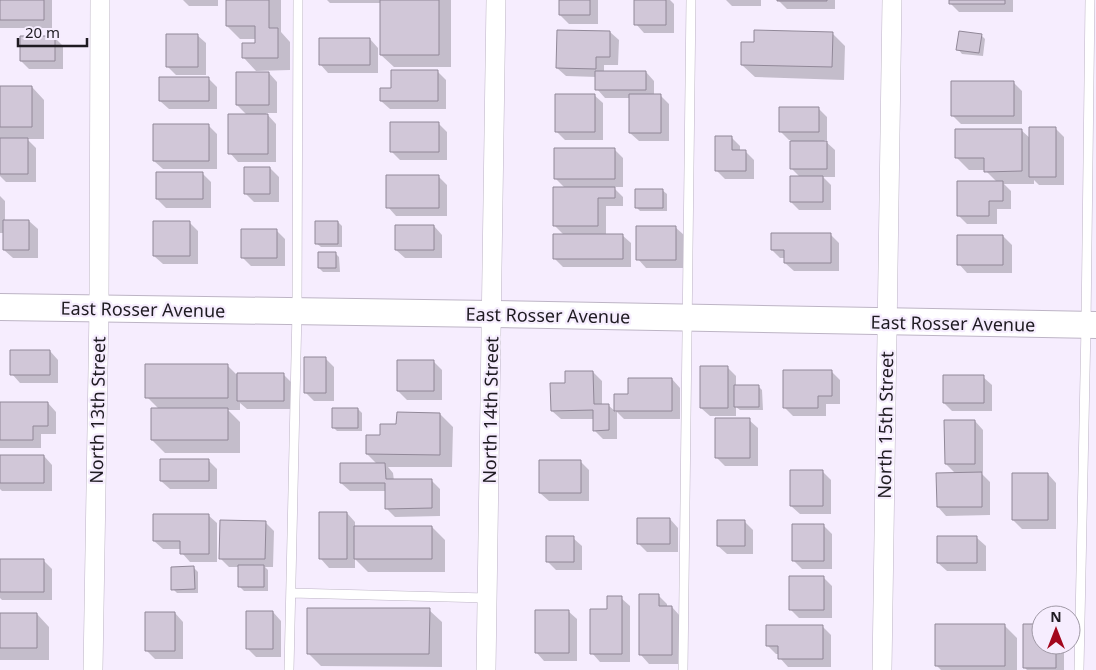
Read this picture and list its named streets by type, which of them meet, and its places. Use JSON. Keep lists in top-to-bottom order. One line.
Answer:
{"streets":{"street":["East Rosser Avenue","North 13th Street","North 14th Street","North 15th Street"]},"crossings":[["East Rosser Avenue","North 13th Street"],["East Rosser Avenue","North 14th Street"],["East Rosser Avenue","North 15th Street"]],"scale_bar":"20 m","north":"top"}
